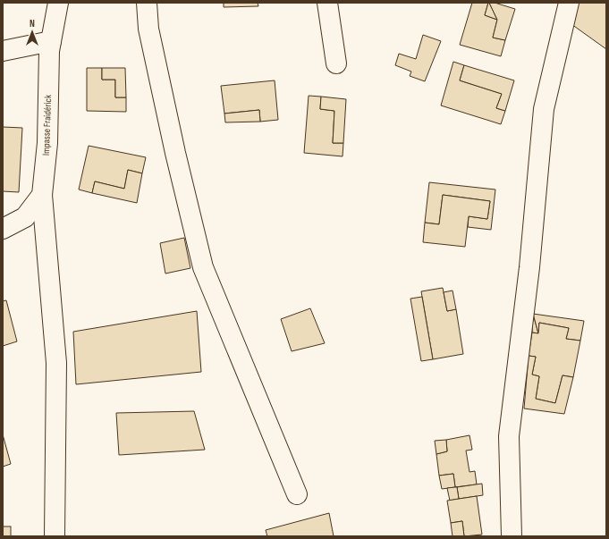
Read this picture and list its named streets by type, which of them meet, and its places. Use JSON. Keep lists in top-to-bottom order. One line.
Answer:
{"streets":{"street":["Impasse Fraidérick"]},"north":"top"}
